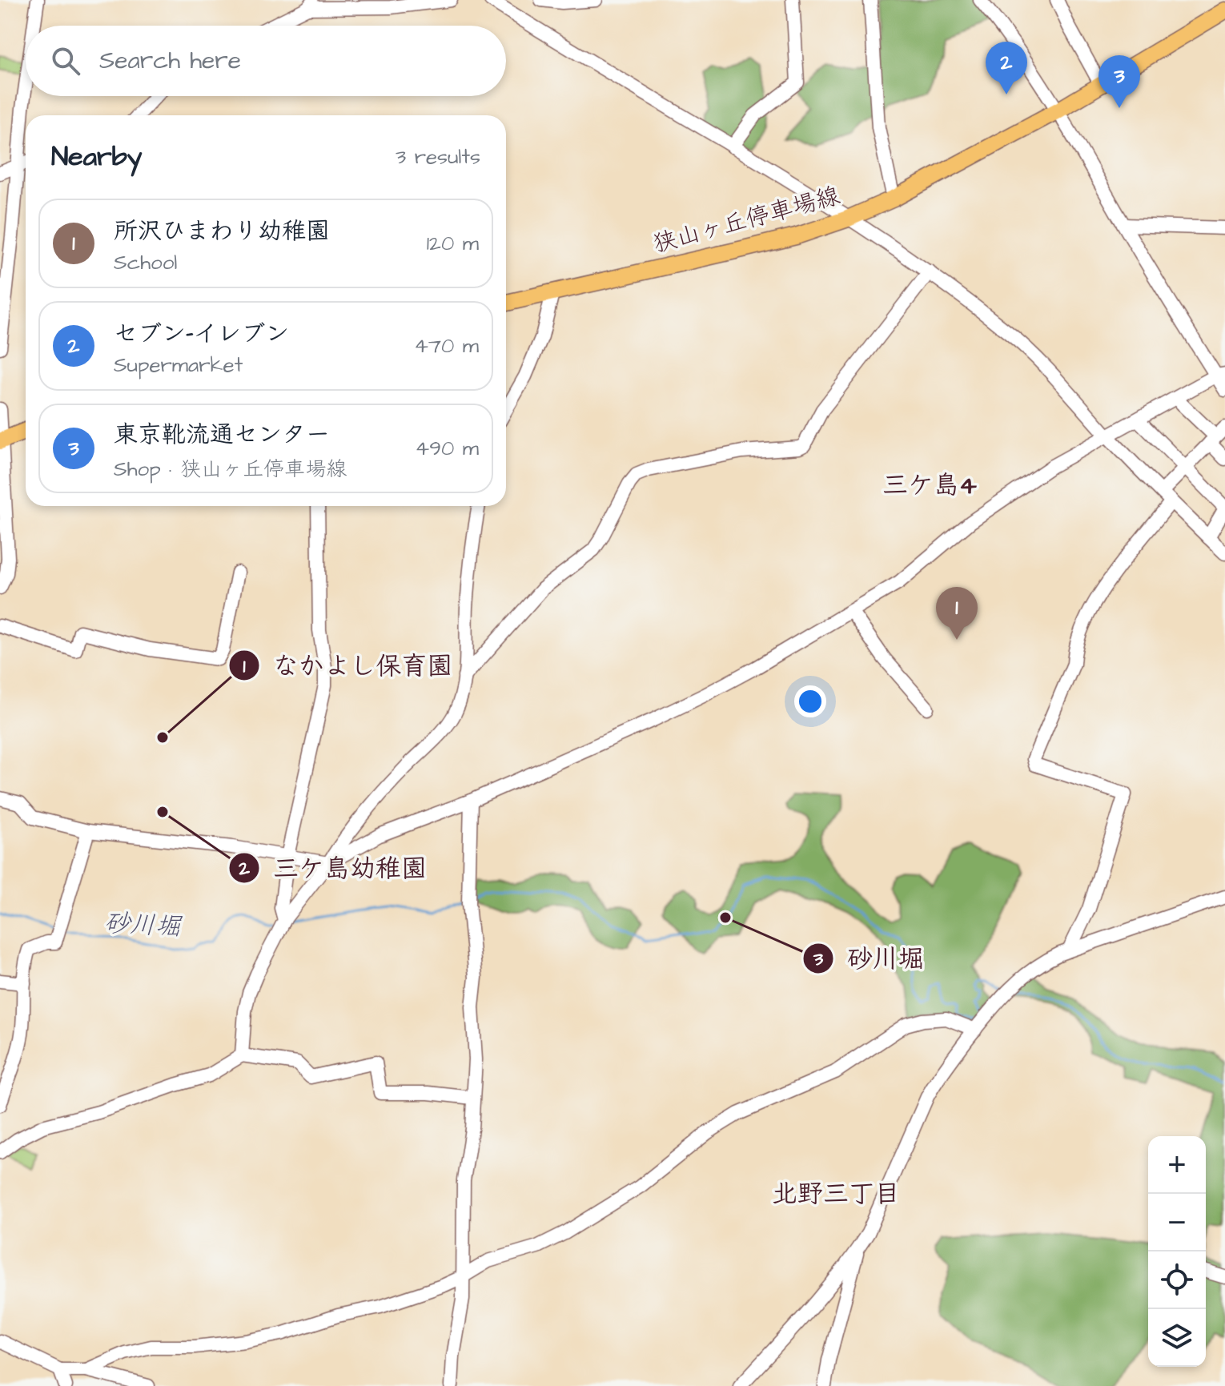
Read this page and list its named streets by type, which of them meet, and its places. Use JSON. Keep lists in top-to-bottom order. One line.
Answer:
{"streets":{"main road":["狭山ヶ丘停車場線"]},"districts":["三ケ島4","北野三丁目"],"water":["砂川堀"],"places":["なかよし保育園","三ケ島幼稚園","砂川堀"],"page":{"search":"Search here","pins":["2","3","1"],"heading":["Nearby","3 results"],"list":[{"mark":"1","name":"所沢ひまわり幼稚園","note":"School","value":"120 m"},{"mark":"2","name":"セブン-イレブン","note":"Supermarket","value":"470 m"},{"mark":"3","name":"東京靴流通センター","note":"Shop · 狭山ヶ丘停車場線","value":"490 m"}],"map_buttons":["+","−"]}}
